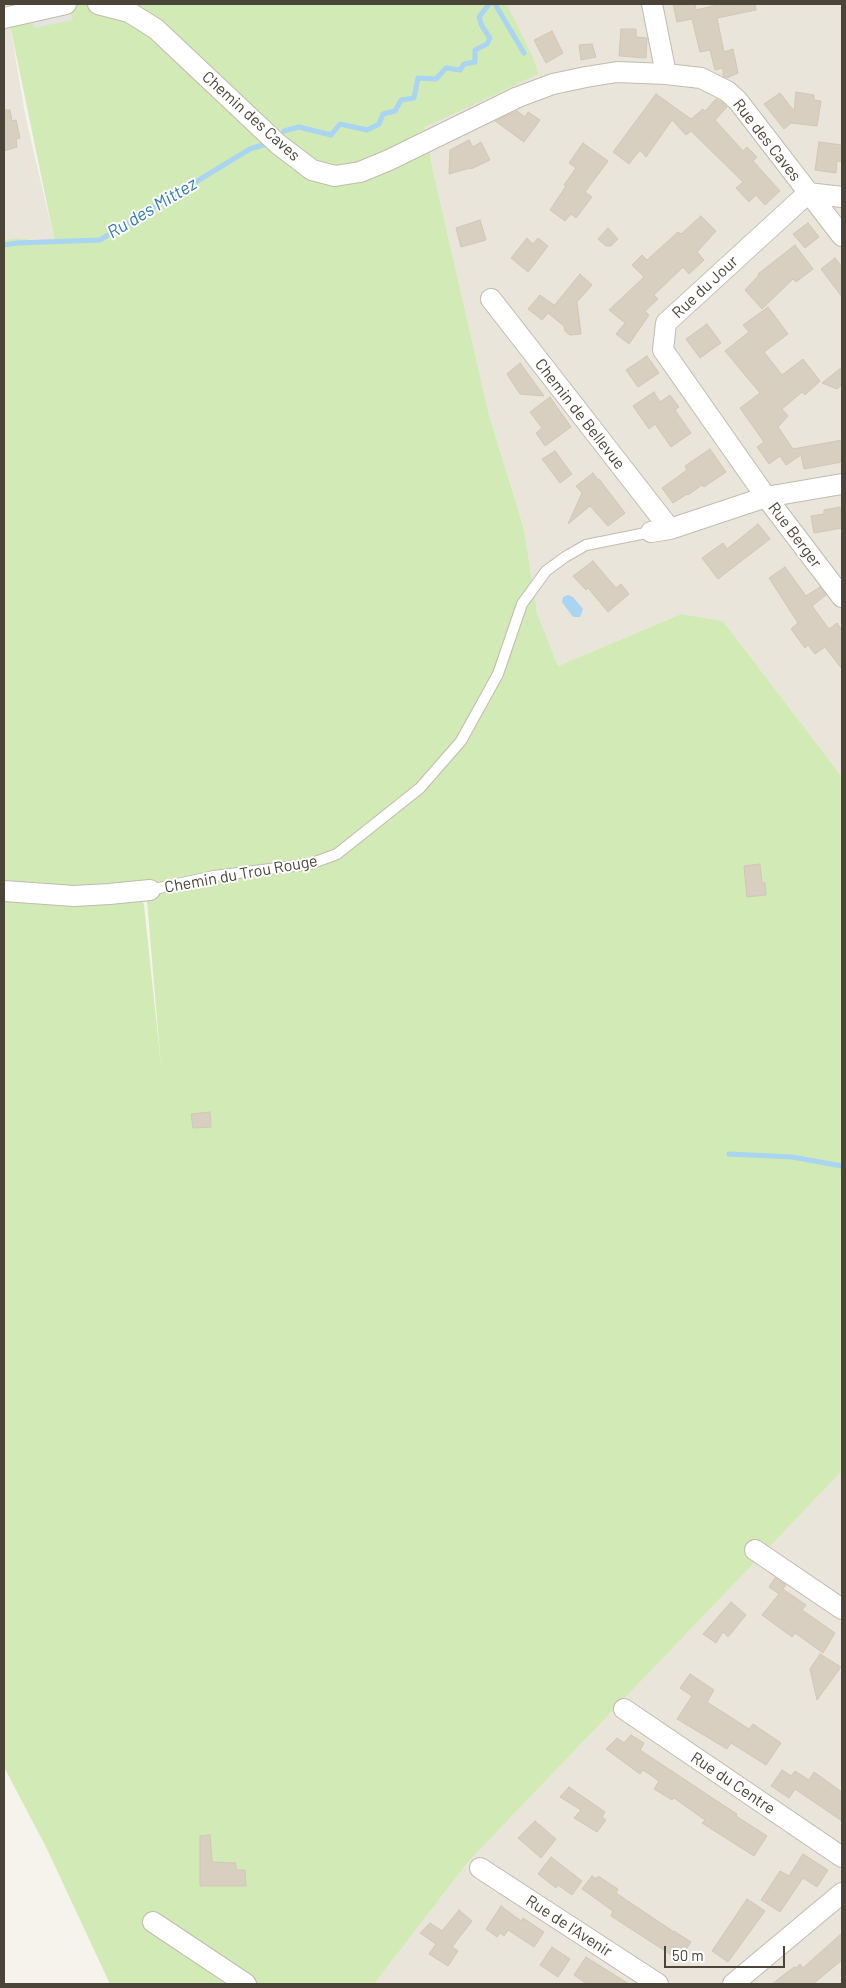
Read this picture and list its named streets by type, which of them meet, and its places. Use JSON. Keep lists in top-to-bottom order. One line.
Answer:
{"streets":{"street":["Chemin des Caves","Rue des Caves","Rue du Jour","Chemin de Bellevue","Rue Berger","Chemin du Trou Rouge","Rue du Centre","Rue de l'Avenir"]},"crossings":[["Chemin des Caves","Rue des Caves"],["Rue des Caves","Rue du Jour"],["Rue du Jour","Rue Berger"],["Rue du Jour","Chemin du Trou Rouge"],["Chemin de Bellevue","Chemin du Trou Rouge"],["Rue Berger","Chemin du Trou Rouge"]],"water":["Ru des Mittez"],"scale_bar":"50 m"}
